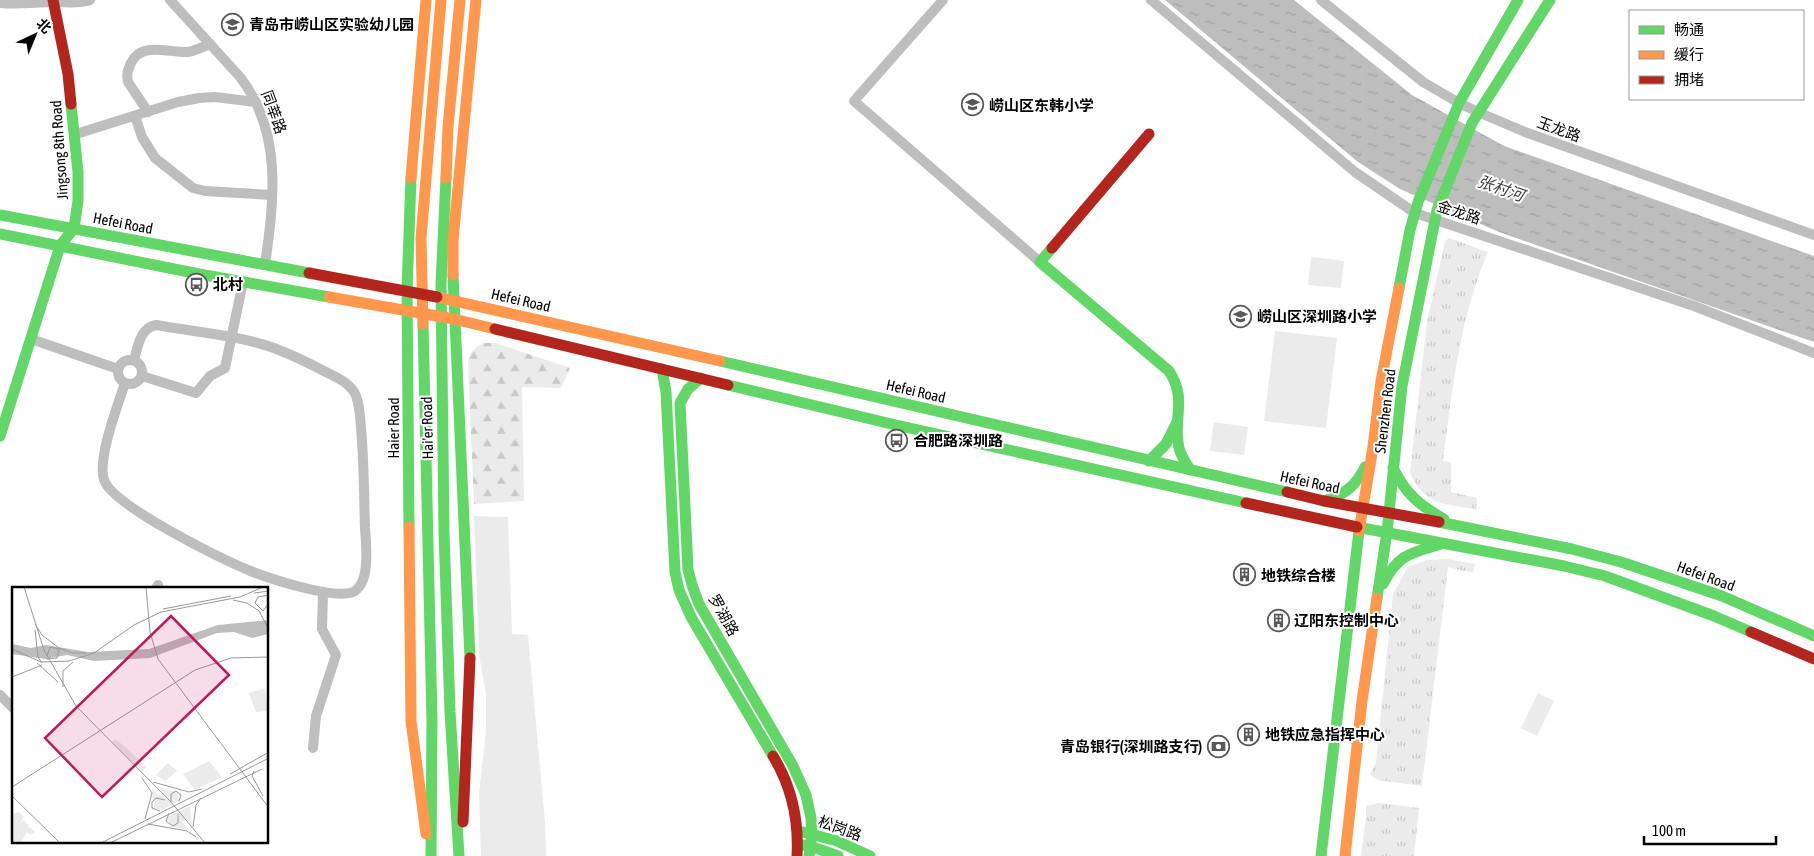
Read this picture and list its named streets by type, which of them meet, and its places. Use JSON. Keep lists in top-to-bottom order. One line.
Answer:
{"streets":{"main road":["Jingsong 8th Road","Hefei Road","Shenzhen Road","Haier Road","Hai'er Road","罗湖路","松岗路"],"street":["同莘路","玉龙路","金龙路"]},"crossings":[["同莘路","Hefei Road"],["玉龙路","Shenzhen Road"],["Jingsong 8th Road","Hefei Road"],["金龙路","Shenzhen Road"],["Hefei Road","Shenzhen Road"],["Hefei Road","Haier Road"],["Haier Road","Hai'er Road"],["罗湖路","松岗路"]],"water":["张村河"],"places":{"school or university":["青岛市崂山区实验幼儿园","崂山区东韩小学","崂山区深圳路小学"],"bus stop":["北村","合肥路深圳路"],"building":["地铁综合楼","辽阳东控制中心","地铁应急指挥中心"],"bank":["青岛银行(深圳路支行)"]},"legend":["畅通","缓行","拥堵"],"scale_bar":"100 m","north":"top right"}
